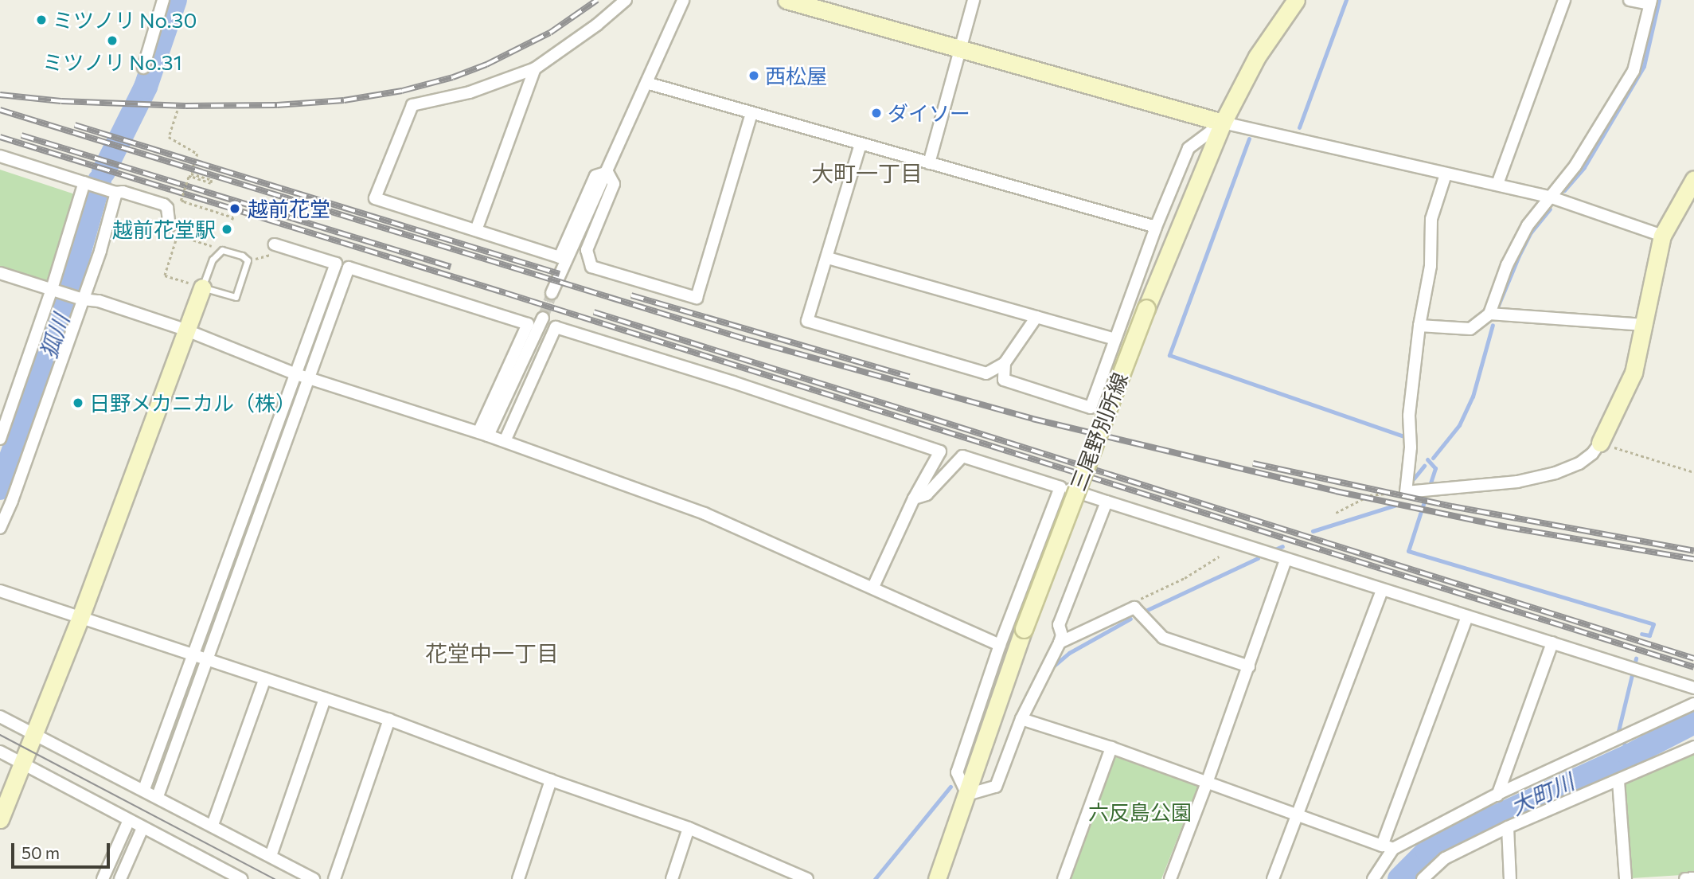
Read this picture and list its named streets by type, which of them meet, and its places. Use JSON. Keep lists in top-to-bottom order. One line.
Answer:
{"streets":{"street":["三尾野別所線"]},"districts":["大町一丁目","花堂中一丁目"],"water":["狐川","大町川"],"parks":["六反島公園"],"places":["ミツノリ No.30","ミツノリ No.31","西松屋","ダイソー","越前花堂","越前花堂駅","日野メカニカル（株）"],"scale_bar":"50 m"}
